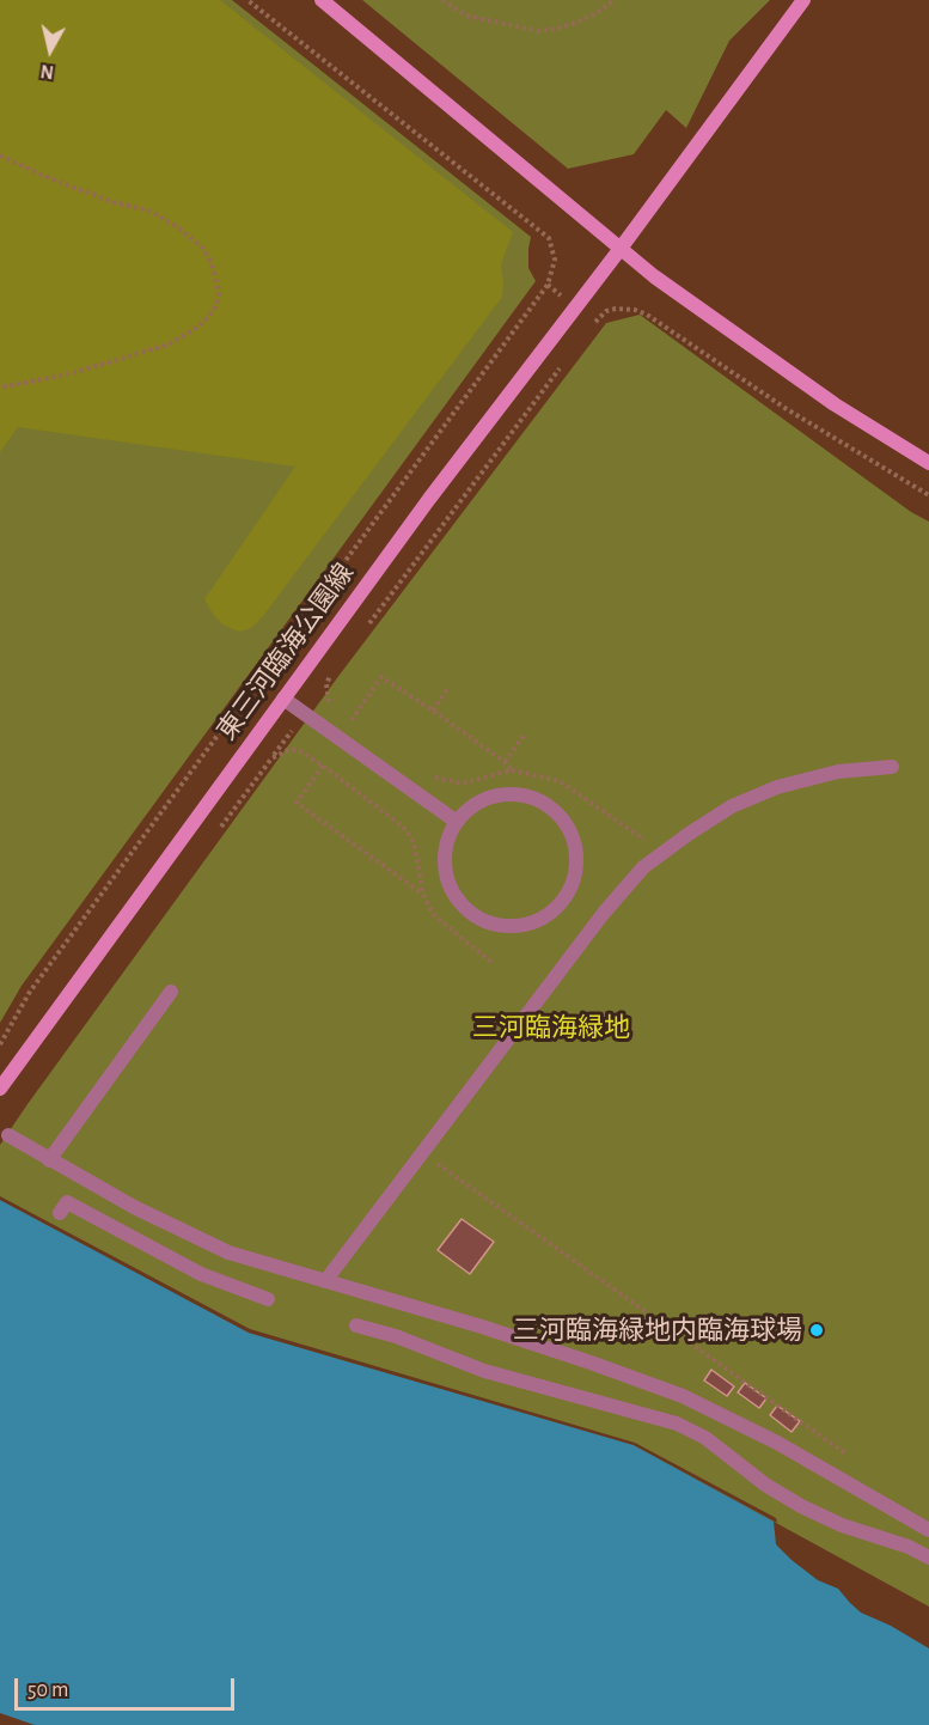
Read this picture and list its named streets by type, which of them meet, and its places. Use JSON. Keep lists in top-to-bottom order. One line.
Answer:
{"streets":{"street":["東三河臨海公園線"]},"parks":["三河臨海緑地"],"places":["三河臨海緑地内臨海球場"],"scale_bar":"50 m","north":"bottom"}
